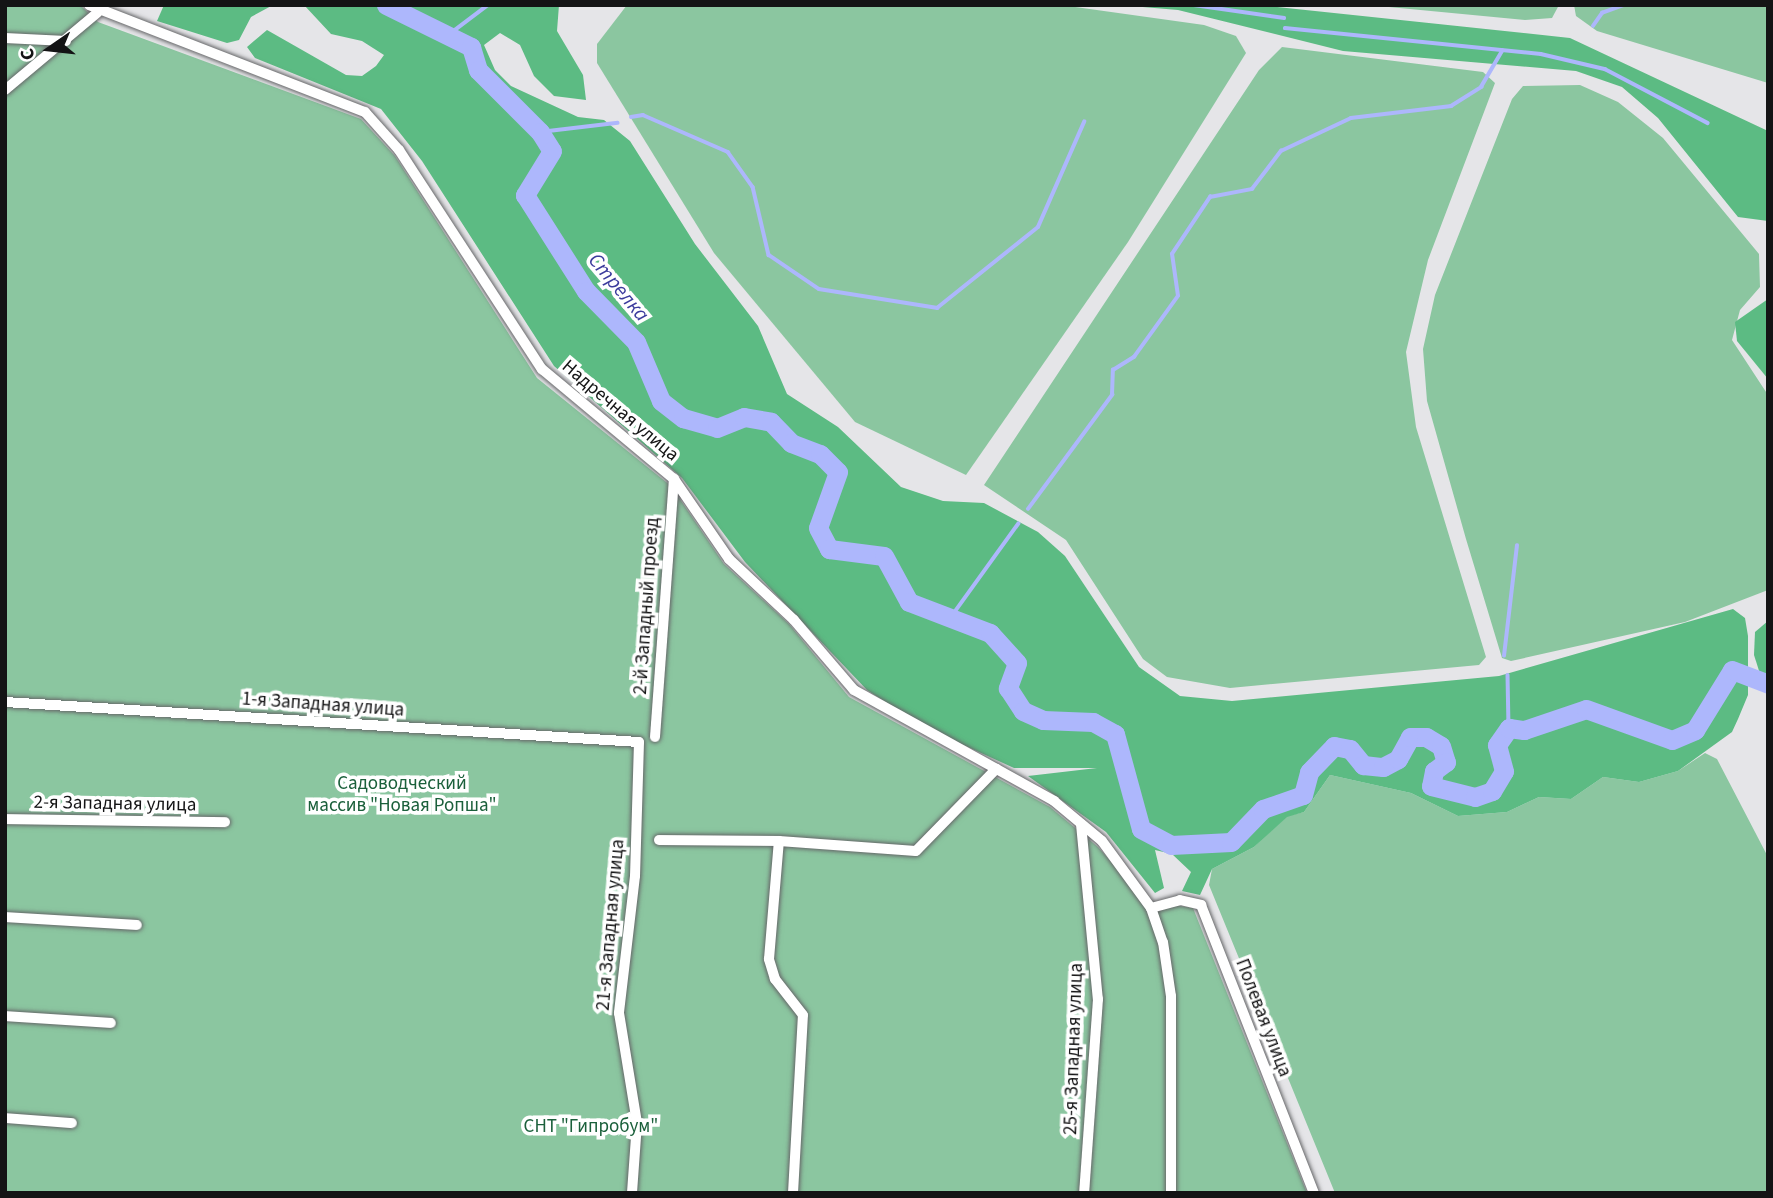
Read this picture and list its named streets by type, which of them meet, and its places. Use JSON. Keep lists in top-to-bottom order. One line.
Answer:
{"streets":{"street":["Надречная улица","2-й Западный проезд","1-я Западная улица","2-я Западная улица","21-я Западная улица","Полевая улица","25-я Западная улица"]},"crossings":[["Надречная улица","2-й Западный проезд"],["Надречная улица","Полевая улица"],["Надречная улица","25-я Западная улица"],["1-я Западная улица","21-я Западная улица"]],"water":["Стрелка"],"parks":["Садоводческий массив \"Новая Ропша\"","СНТ \"Гипробум\""],"north":"left"}
